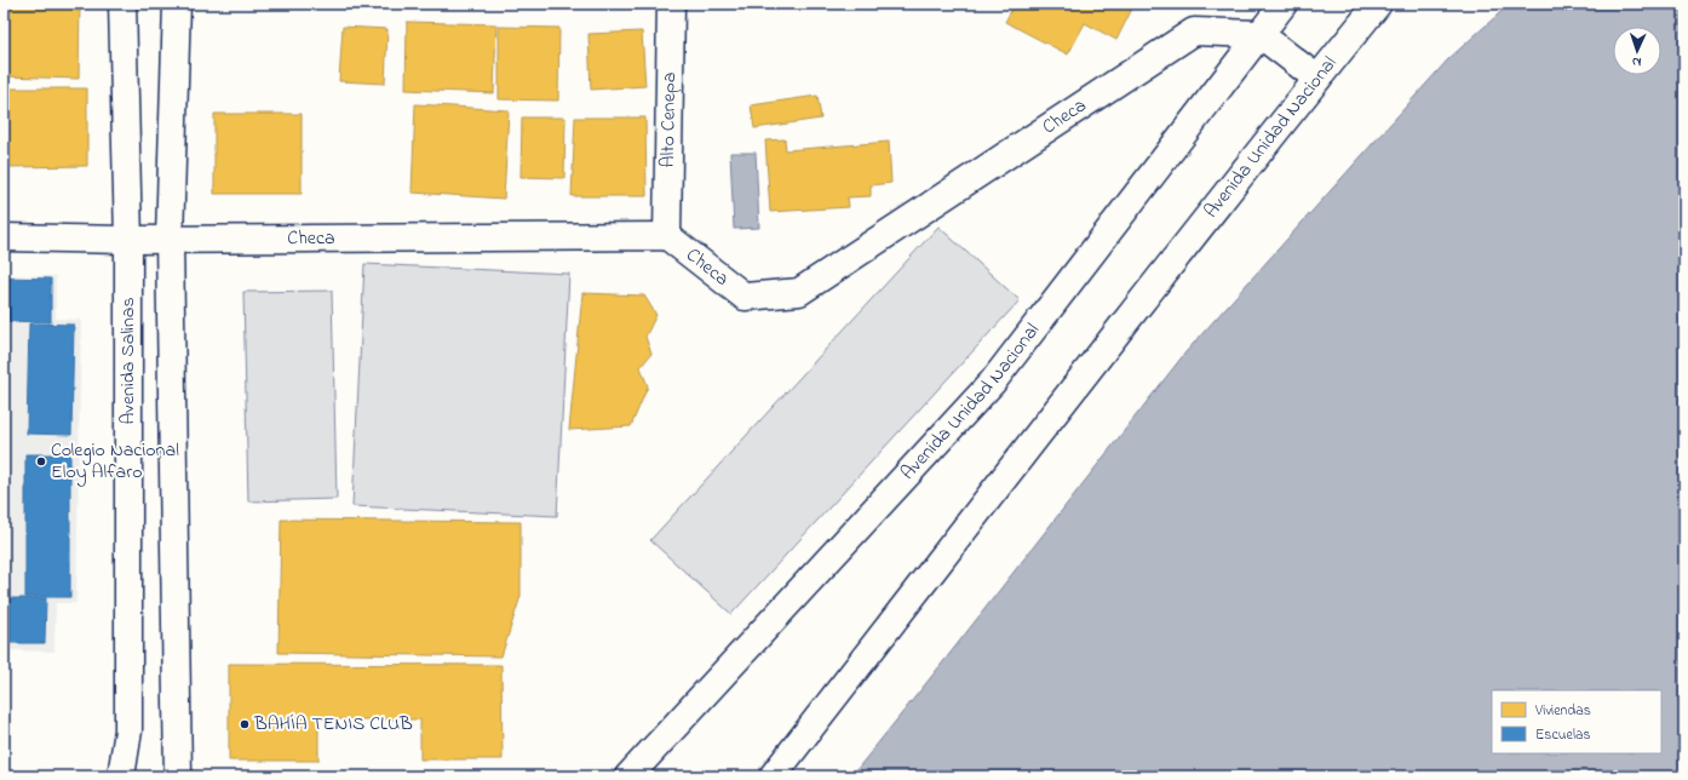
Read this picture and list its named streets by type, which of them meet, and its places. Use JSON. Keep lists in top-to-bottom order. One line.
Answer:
{"streets":{"street":["Checa","Alto Cenepa","Avenida Unidad Nacional","Avenida Salinas"]},"crossings":[["Checa","Alto Cenepa"],["Checa","Avenida Unidad Nacional"],["Checa","Avenida Salinas"]],"places":["Colegio Nacional Eloy Alfaro","BAHÍA TENIS CLUB"],"legend":["Viviendas","Escuelas"],"north":"bottom"}
